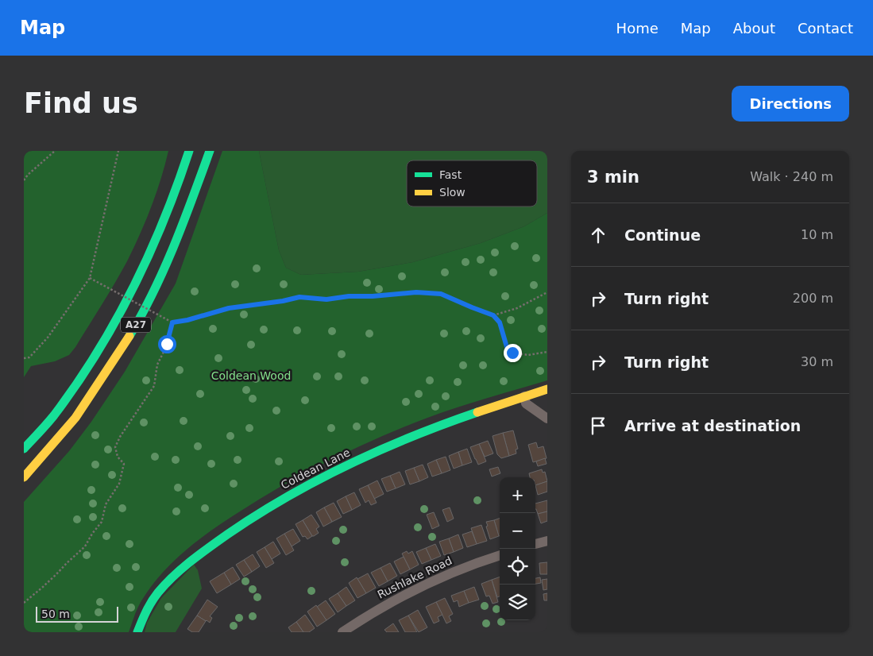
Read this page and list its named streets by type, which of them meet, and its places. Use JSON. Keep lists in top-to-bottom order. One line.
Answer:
{"streets":{"main road":["A27","Coldean Lane"],"street":["Rushlake Road"]},"parks":["Coldean Wood"],"legend":["Fast","Slow"],"scale_bar":"50 m","page":{"header":"Map","nav":["Home","Map","About","Contact"],"buttons":"Directions","title":"Find us","heading":["3 min","Walk · 240 m"],"list":[["Continue","10 m"],["Turn right","200 m"],["Turn right","30 m"],"Arrive at destination"],"map_buttons":["+","−"],"scale":"50 m"}}
